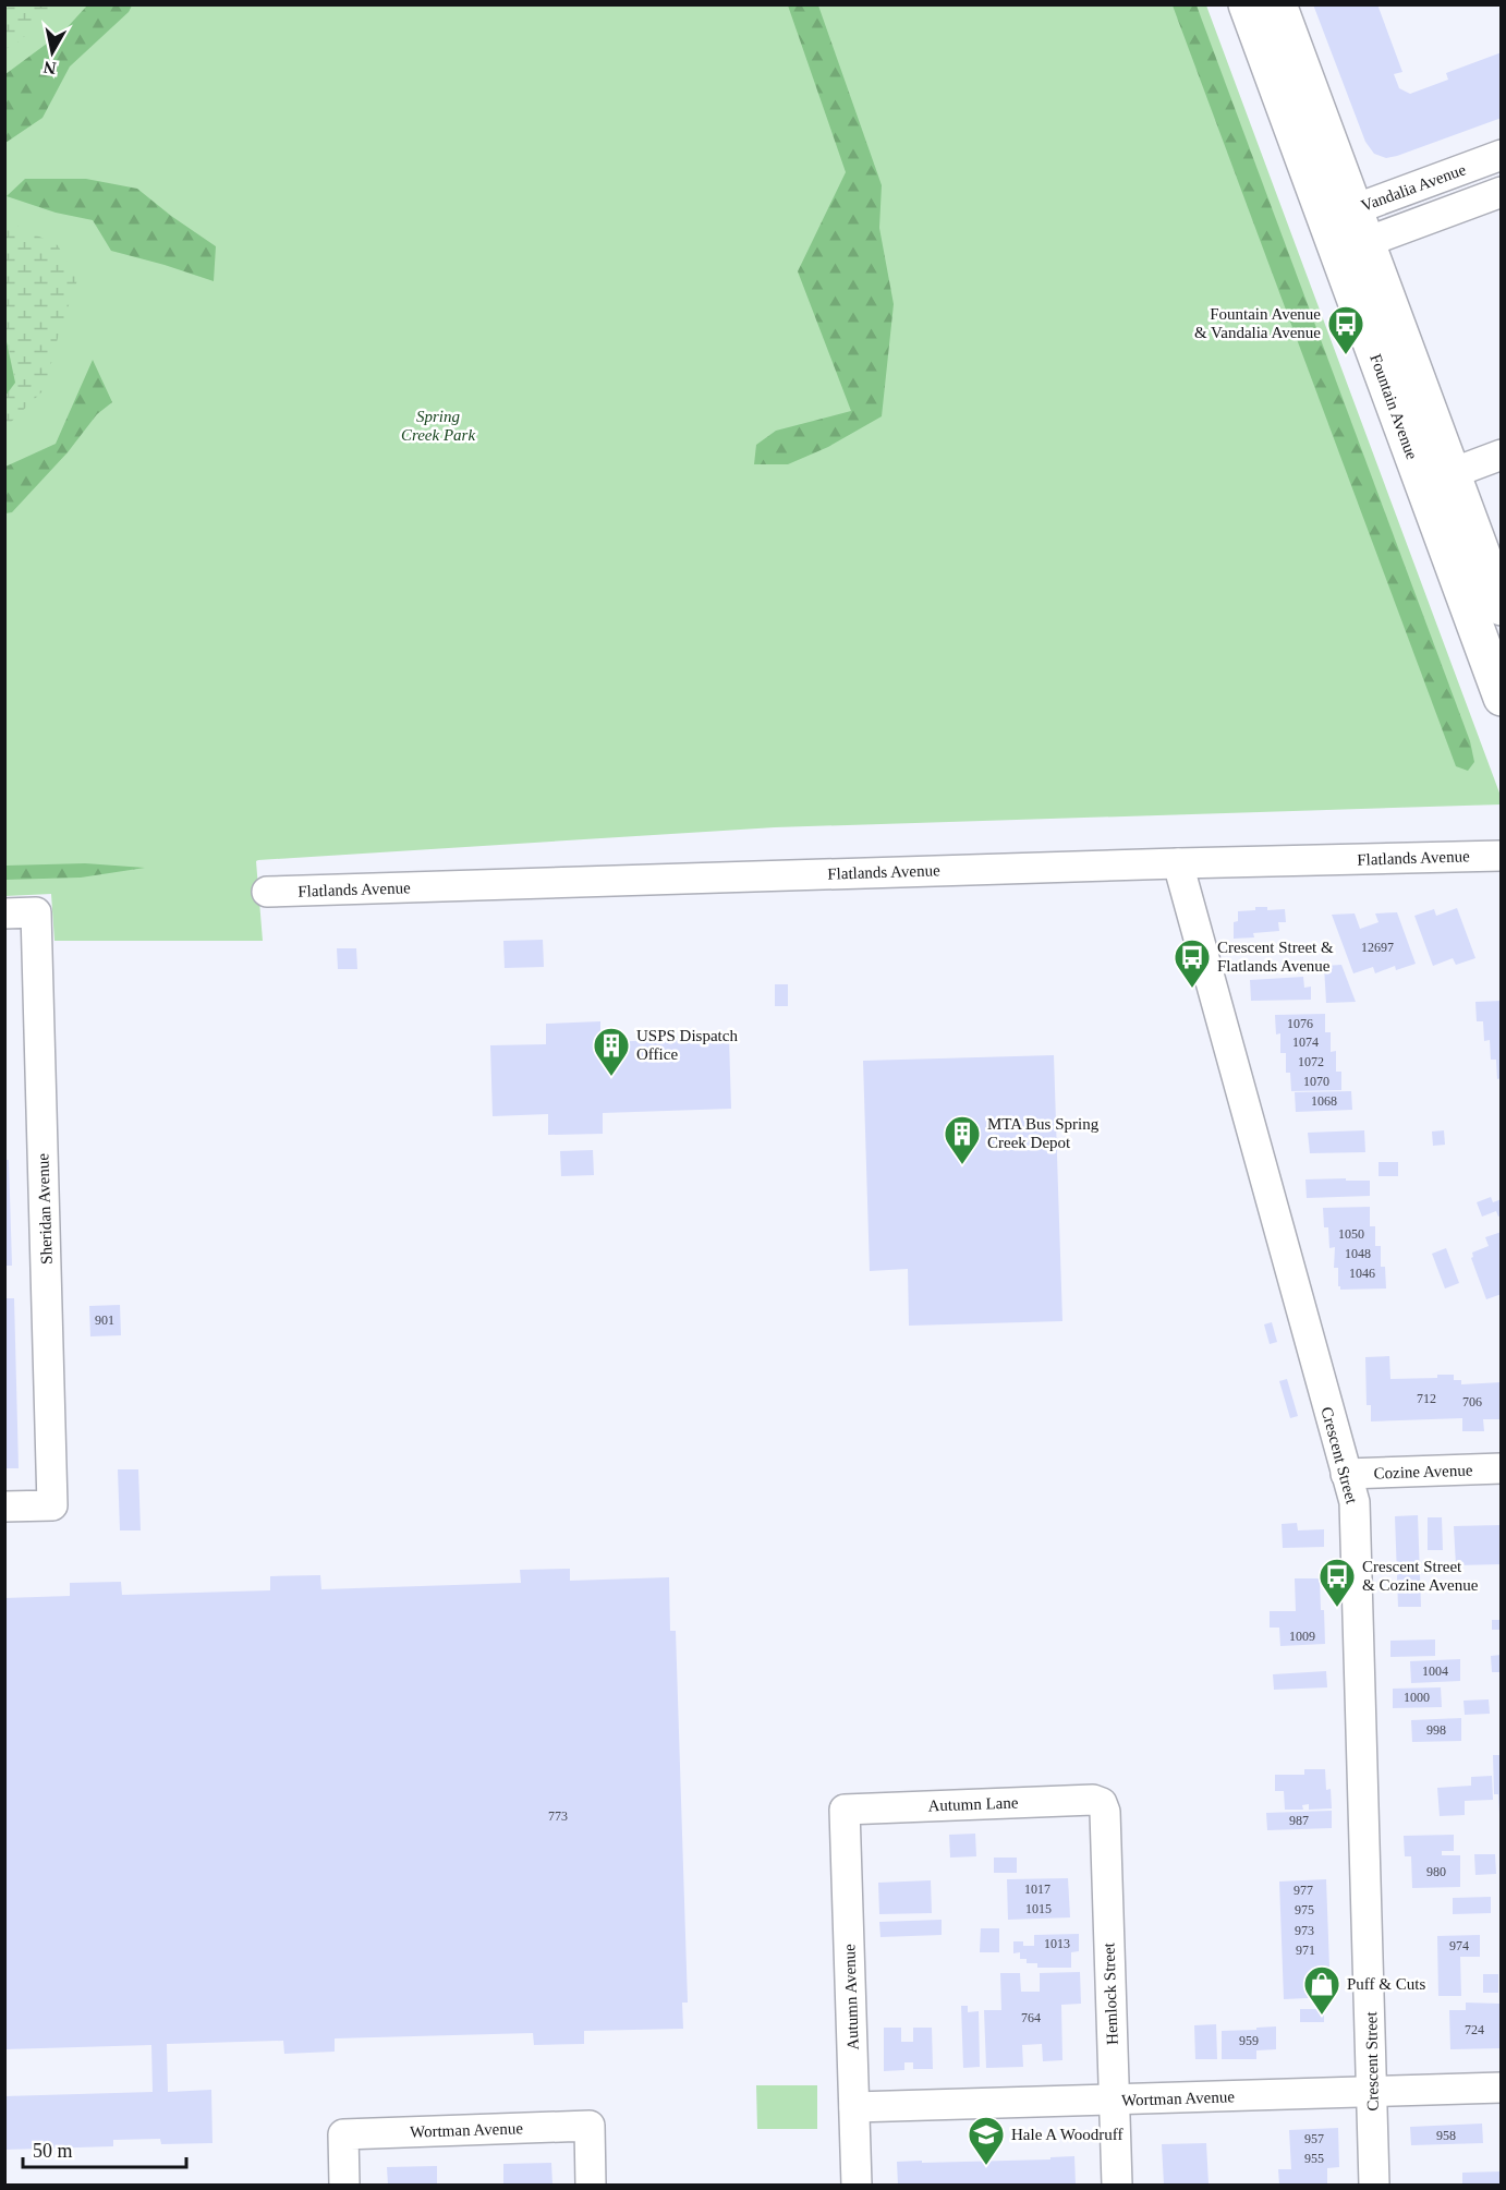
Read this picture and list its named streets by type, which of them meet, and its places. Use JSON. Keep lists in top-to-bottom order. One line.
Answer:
{"streets":{"main road":["Fountain Avenue"],"street":["Vandalia Avenue","Flatlands Avenue","Sheridan Avenue","Crescent Street","Cozine Avenue","Autumn Lane","Hemlock Street","Autumn Avenue","Wortman Avenue"]},"crossings":[["Vandalia Avenue","Fountain Avenue"],["Flatlands Avenue","Crescent Street"],["Crescent Street","Cozine Avenue"],["Crescent Street","Wortman Avenue"],["Autumn Lane","Hemlock Street"],["Autumn Lane","Autumn Avenue"],["Hemlock Street","Wortman Avenue"],["Autumn Avenue","Wortman Avenue"]],"parks":["Spring Creek Park"],"places":{"bus stop":["Fountain Avenue & Vandalia Avenue","Crescent Street & Flatlands Avenue","Crescent Street & Cozine Avenue"],"building":["USPS Dispatch Office","MTA Bus Spring Creek Depot"],"shop":["Puff & Cuts"],"school or university":["Hale A Woodruff"]},"house_numbers":["12697","1076","1074","1072","1070","1068","1050","1048","1046","901","712","706","1009","1004","1000","998","773","987","980","1017","977","1015","975","973","1013","974","971","764","724","959","958","957","955"],"scale_bar":"50 m","north":"bottom"}
